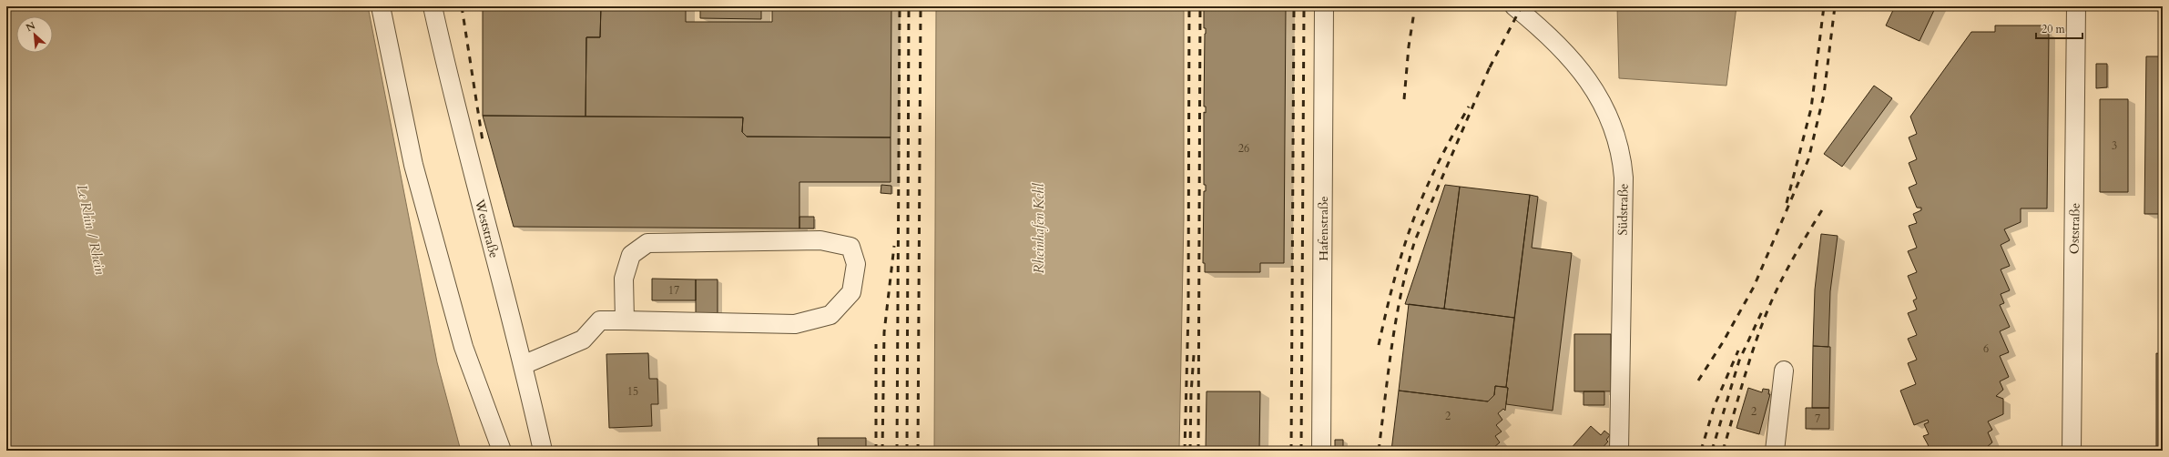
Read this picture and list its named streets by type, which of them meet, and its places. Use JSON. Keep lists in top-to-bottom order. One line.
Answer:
{"streets":{"street":["Südstraße","Weststraße","Hafenstraße","Oststraße"]},"water":["Rheinhafen Kehl","Le Rhin / Rhein"],"house_numbers":["3","26","17","6","15","2","2","7"],"scale_bar":"20 m","north":"top left"}
